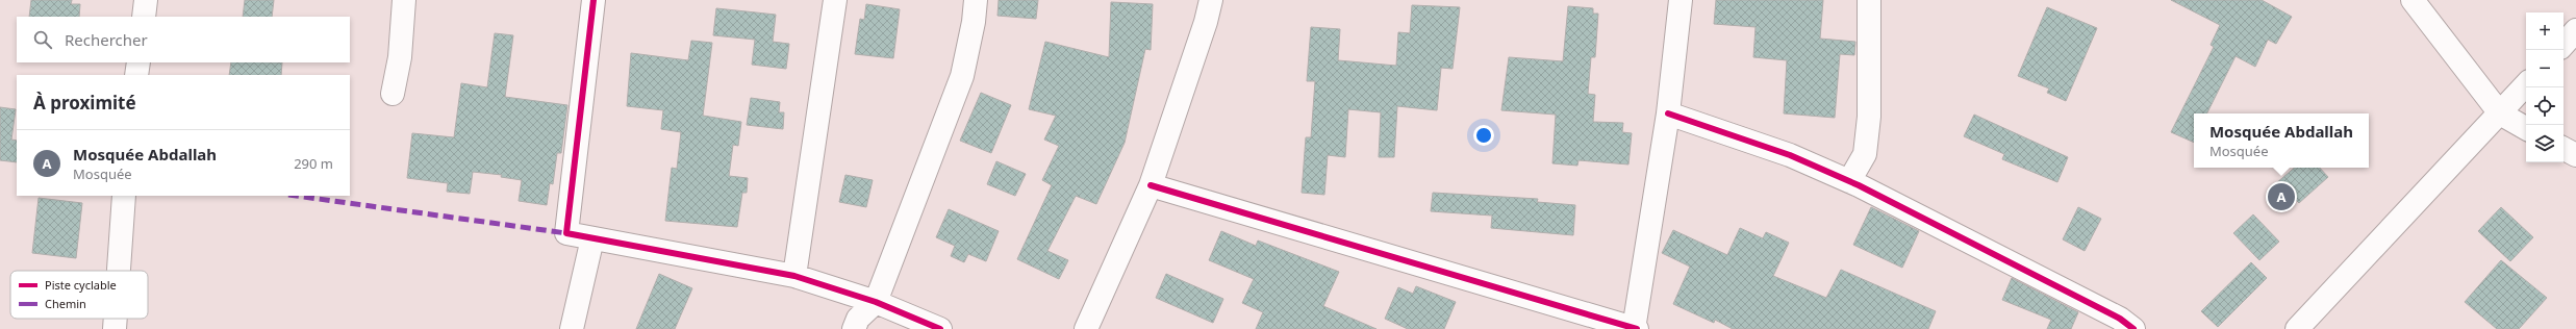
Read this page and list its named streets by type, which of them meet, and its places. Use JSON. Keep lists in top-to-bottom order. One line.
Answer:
{"legend":["Piste cyclable","Chemin"],"page":{"map_buttons":["+","−"],"search":"Rechercher","heading":"À proximité","popup":["Mosquée Abdallah","Mosquée"],"list":[{"mark":"A","name":"Mosquée Abdallah","note":"Mosquée","value":"290 m"}],"pins":"A"}}
